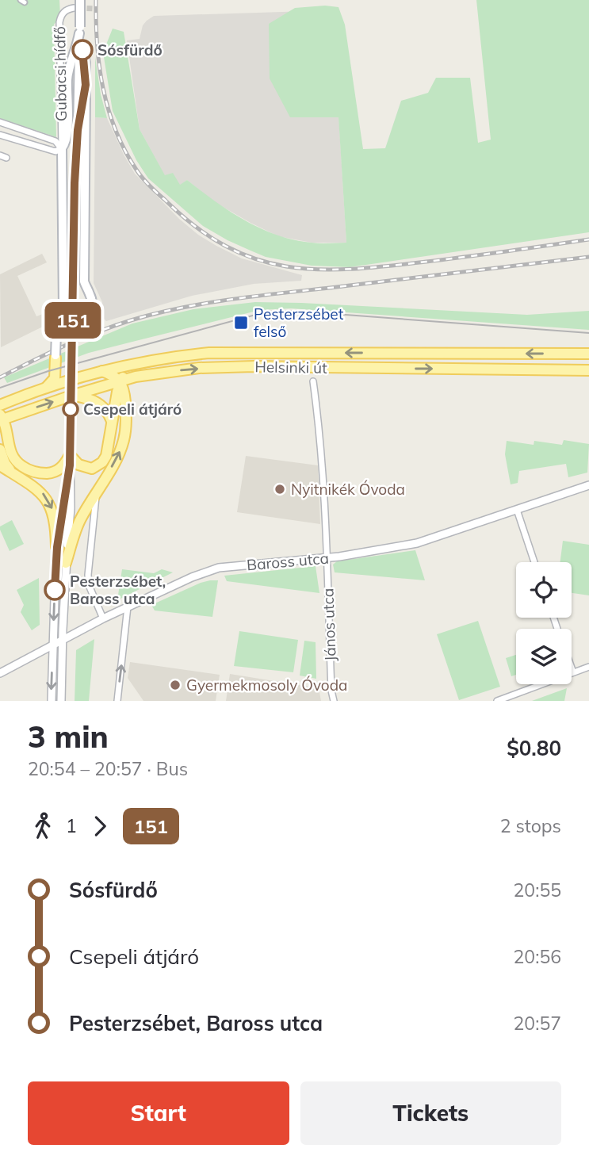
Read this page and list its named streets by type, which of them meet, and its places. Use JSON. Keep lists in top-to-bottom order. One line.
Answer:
{"streets":{"main road":["Helsinki út"],"street":["Gubacsi hídfő","Baross utca","János utca"]},"crossings":[["Baross utca","János utca"]],"places":{"other":["Sósfürdő","Csepeli átjáró","Nyitnikék Óvoda","Pesterzsébet, Baross utca","Gyermekmosoly Óvoda"],"transit":["Pesterzsébet felső"]},"lines":["bus line 151"],"page":{"on_map":"151","heading":["3 min","20:54 – 20:57 · Bus","$0.80"],"legs":["1","151","2 stops"],"list":[{"name":"Sósfürdő","value":"20:55"},{"name":"Csepeli átjáró","value":"20:56"},{"name":"Pesterzsébet, Baross utca","value":"20:57"}],"buttons":["Start","Tickets"]}}
